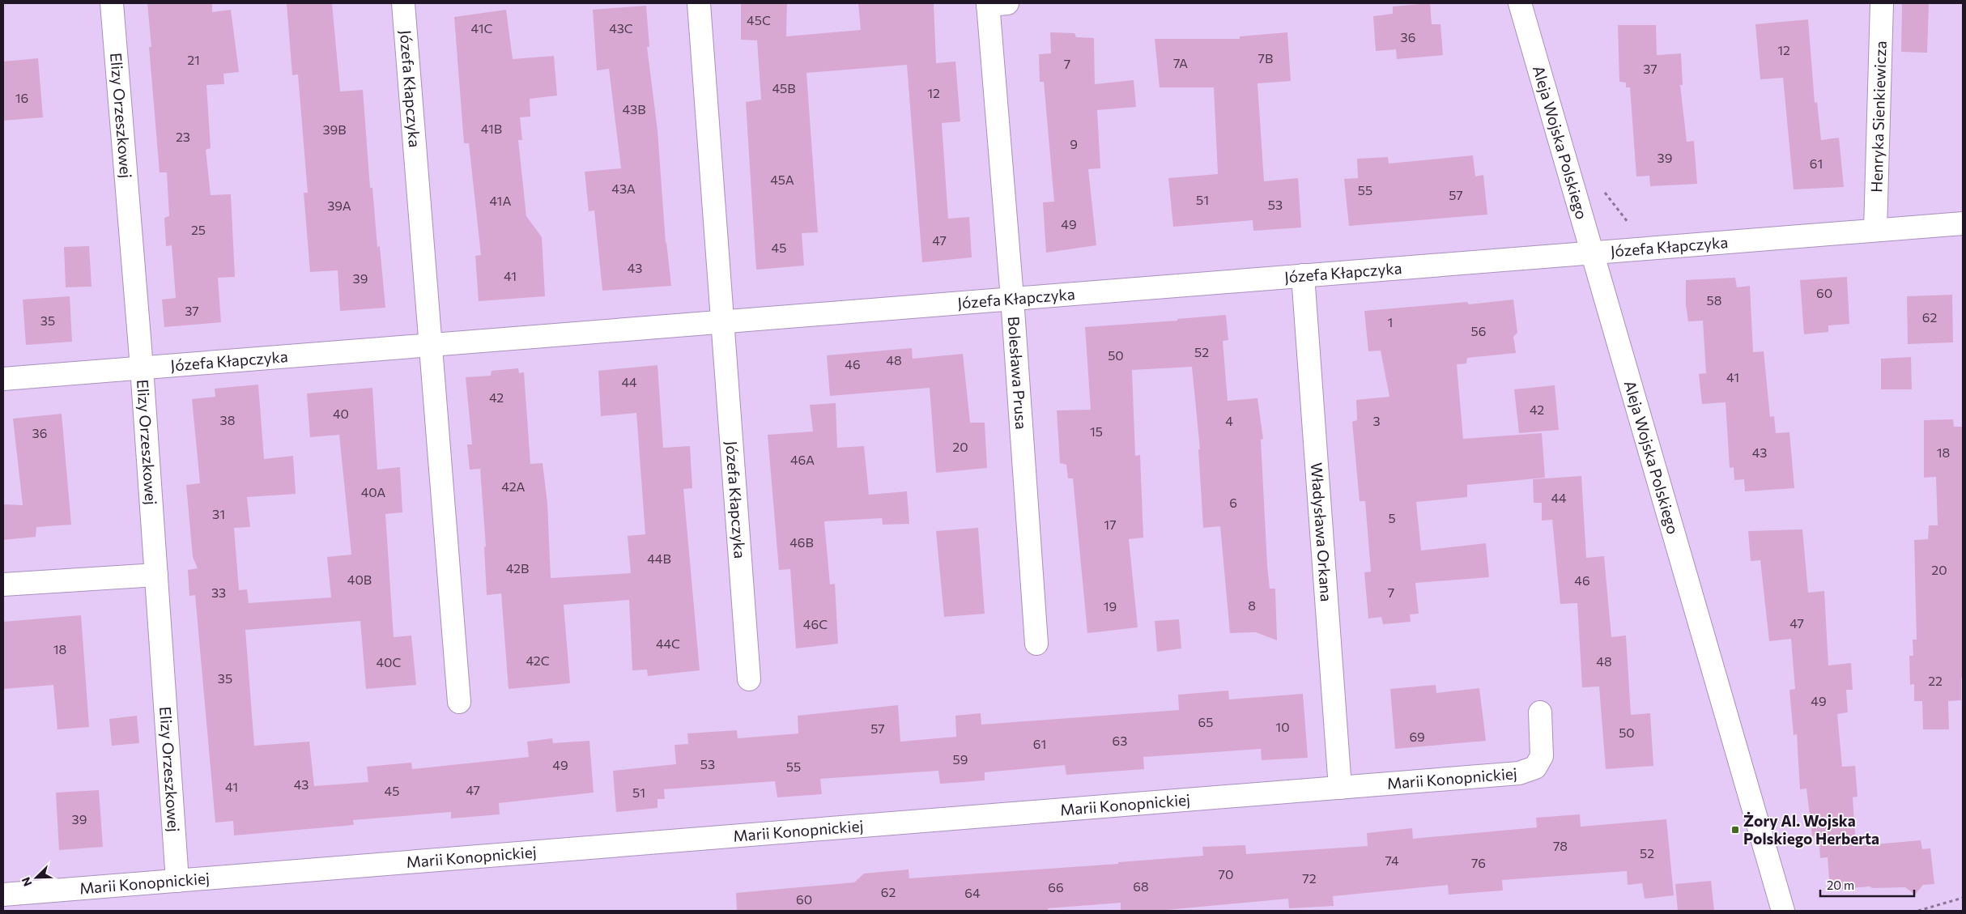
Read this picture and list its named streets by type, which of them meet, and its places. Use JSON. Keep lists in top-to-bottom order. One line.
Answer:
{"streets":{"street":["Józefa Kłapczyka","Elizy Orzeszkowej","Henryka Sienkiewicza","Aleja Wojska Polskiego","Bolesława Prusa","Władysława Orkana","Marii Konopnickiej"]},"crossings":[["Józefa Kłapczyka","Elizy Orzeszkowej"],["Józefa Kłapczyka","Henryka Sienkiewicza"],["Józefa Kłapczyka","Aleja Wojska Polskiego"],["Józefa Kłapczyka","Bolesława Prusa"],["Józefa Kłapczyka","Władysława Orkana"],["Elizy Orzeszkowej","Marii Konopnickiej"],["Władysława Orkana","Marii Konopnickiej"]],"places":{"transit":["Żory Al. Wojska Polskiego Herberta"]},"house_numbers":["45C","41C","43C","36","12","7B","21","7A","7","37","45B","12","16","43B","41B","39B","23","9","39","61","45A","43A","55","57","51","41A","53","39A","49","25","47","45","43","41","39","60","58","37","62","35","1","56","52","50","48","46","41","44","42","42","40","38","4","3","15","36","20","43","18","46A","42A","40A","44","6","31","5","17","46B","44B","42B","20","40B","46","33","7","8","19","47","46C","44C","18","42C","48","40C","35","22","49","65","10","57","50","69","63","61","59","53","49","55","43","41","47","45","51","39","78","52","74","76","70","72","68","66","62","64","60"],"scale_bar":"20 m","north":"bottom left"}
